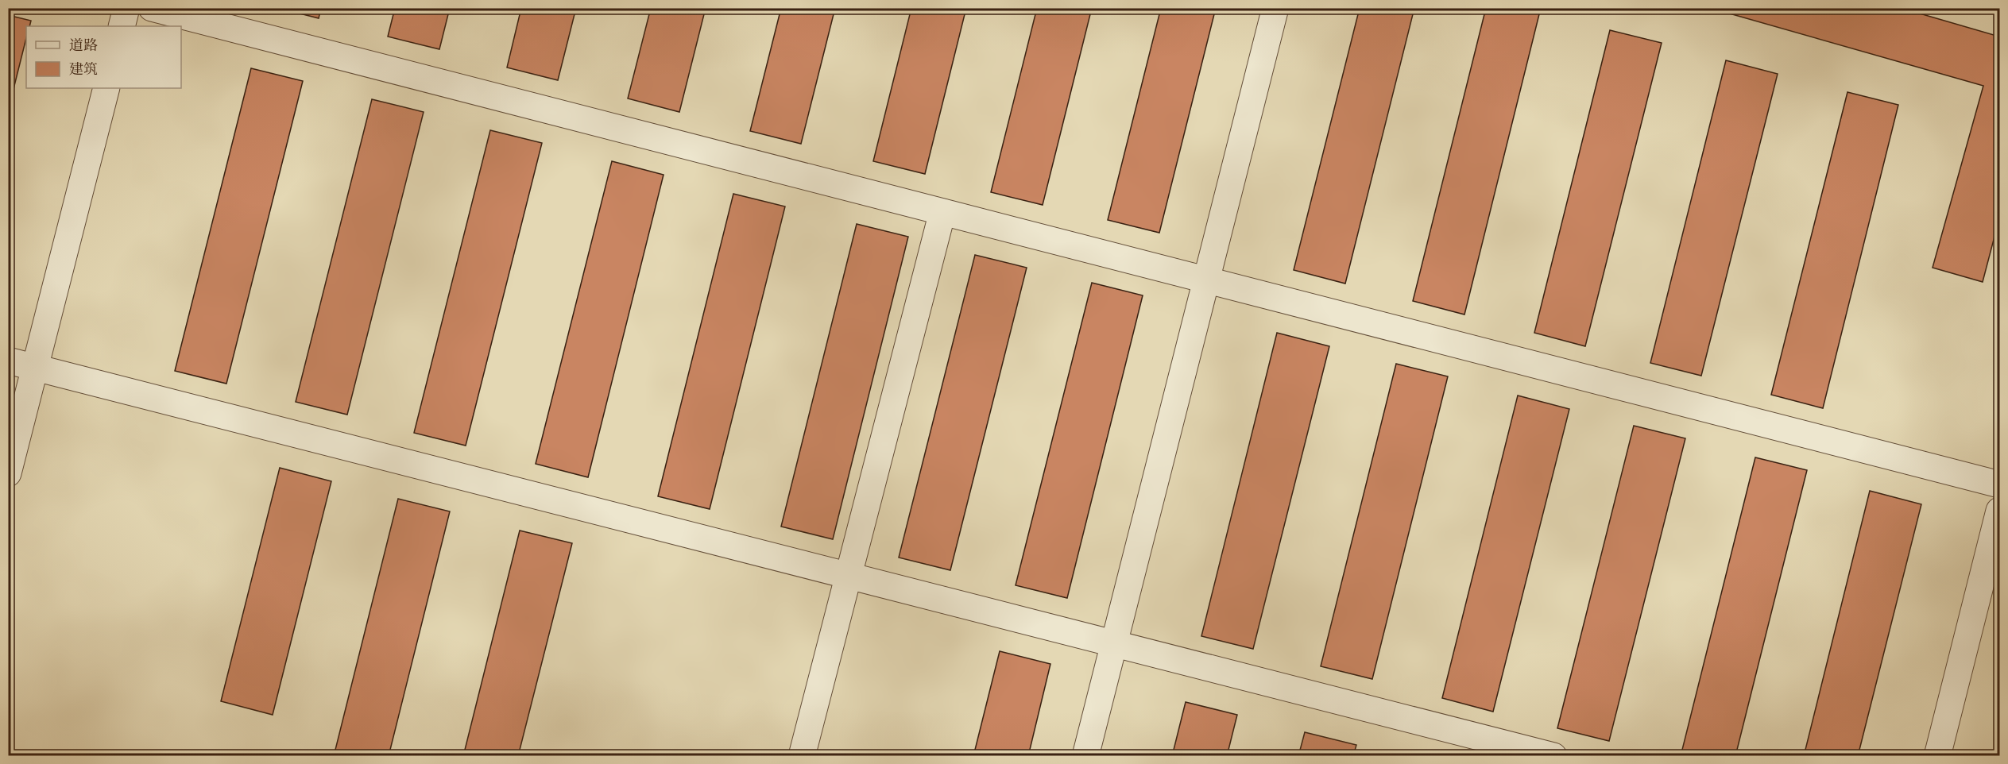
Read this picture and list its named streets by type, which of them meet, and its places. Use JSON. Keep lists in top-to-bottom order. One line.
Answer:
{"legend":["道路","建筑"]}
